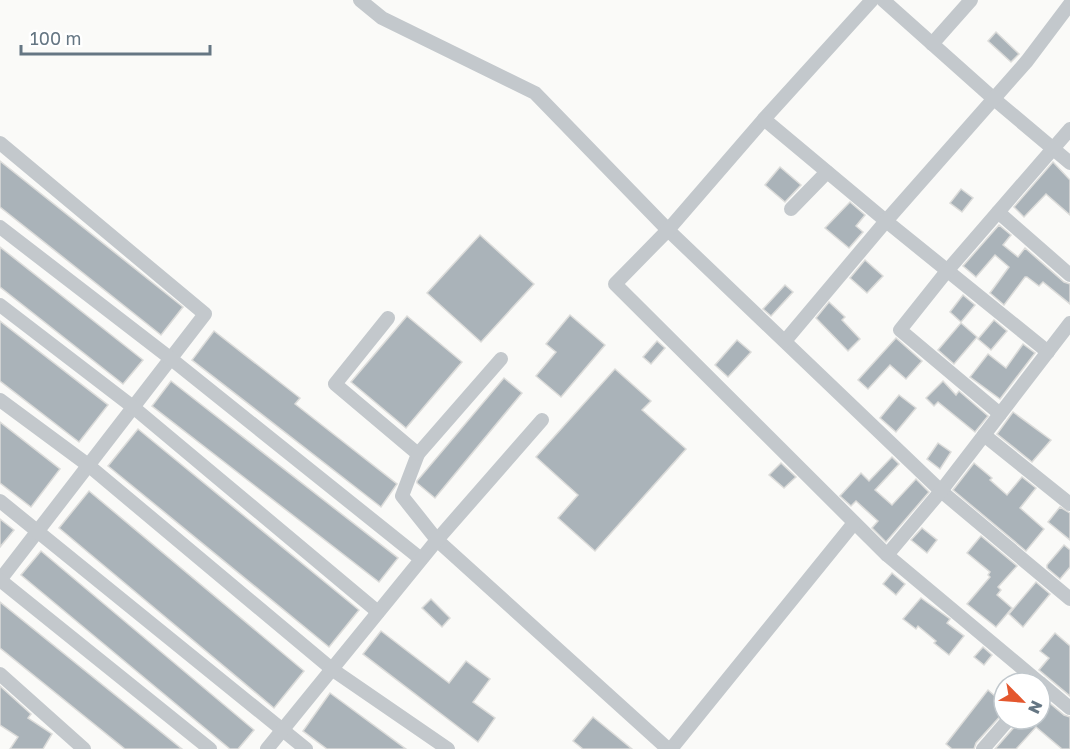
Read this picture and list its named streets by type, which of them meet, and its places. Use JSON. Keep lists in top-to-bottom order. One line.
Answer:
{"scale_bar":"100 m","north":"bottom right"}
